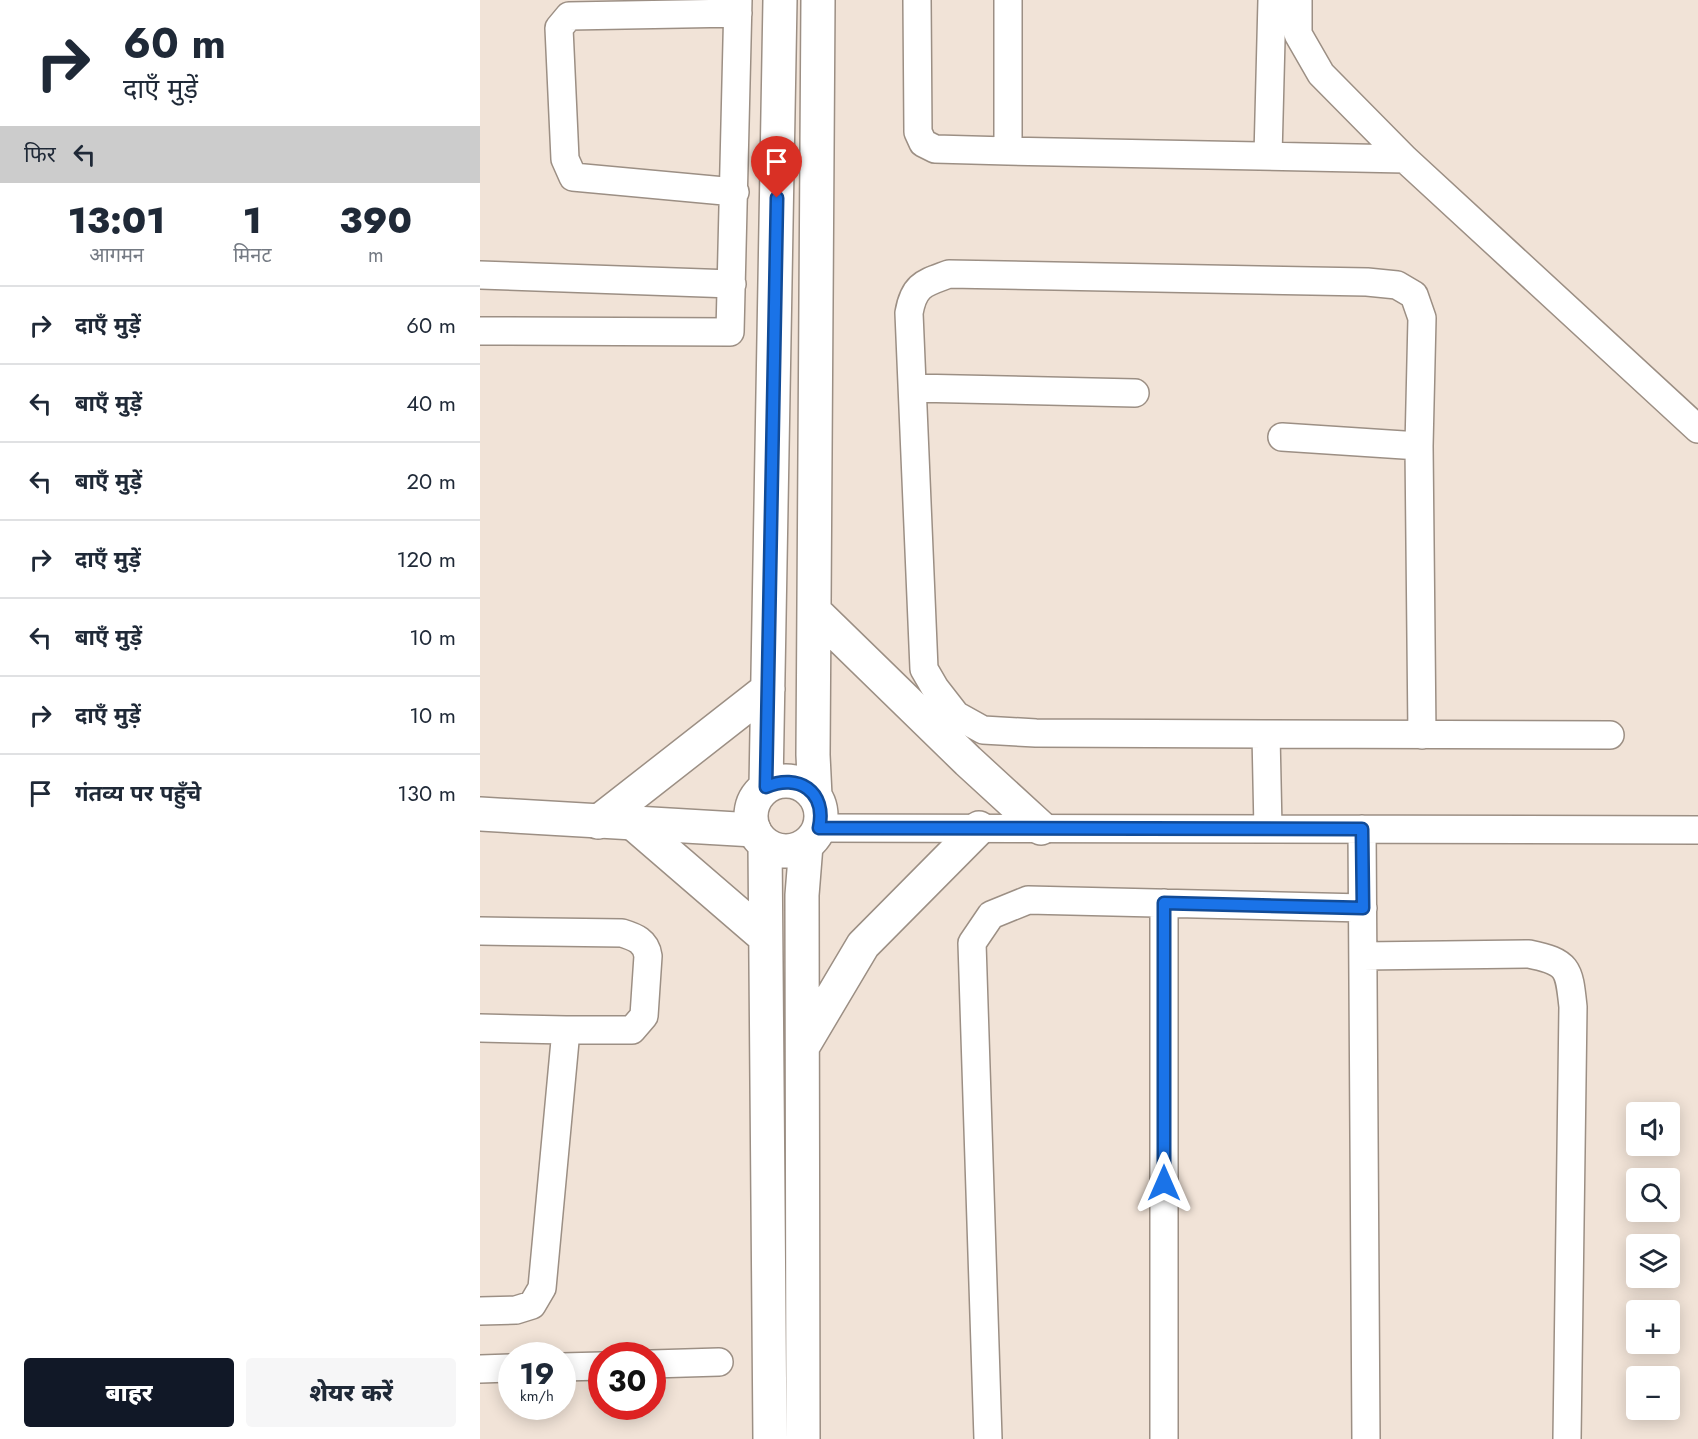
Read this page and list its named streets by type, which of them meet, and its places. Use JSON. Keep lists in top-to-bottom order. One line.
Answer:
{"page":{"turn":["60 m","दाएँ मुड़ें"],"then":"फिर","eta":["13:01","आगमन","1","मिनट","390","m"],"list":[{"name":"दाएँ मुड़ें","value":"60 m"},{"name":"बाएँ मुड़ें","value":"40 m"},{"name":"बाएँ मुड़ें","value":"20 m"},{"name":"दाएँ मुड़ें","value":"120 m"},{"name":"बाएँ मुड़ें","value":"10 m"},{"name":"दाएँ मुड़ें","value":"10 m"},{"name":"गंतव्य पर पहुँचे","value":"130 m"}],"map_buttons":["+","−"],"speed":"19 km/h","limit":"30","buttons":["बाहर","शेयर करें"]}}
